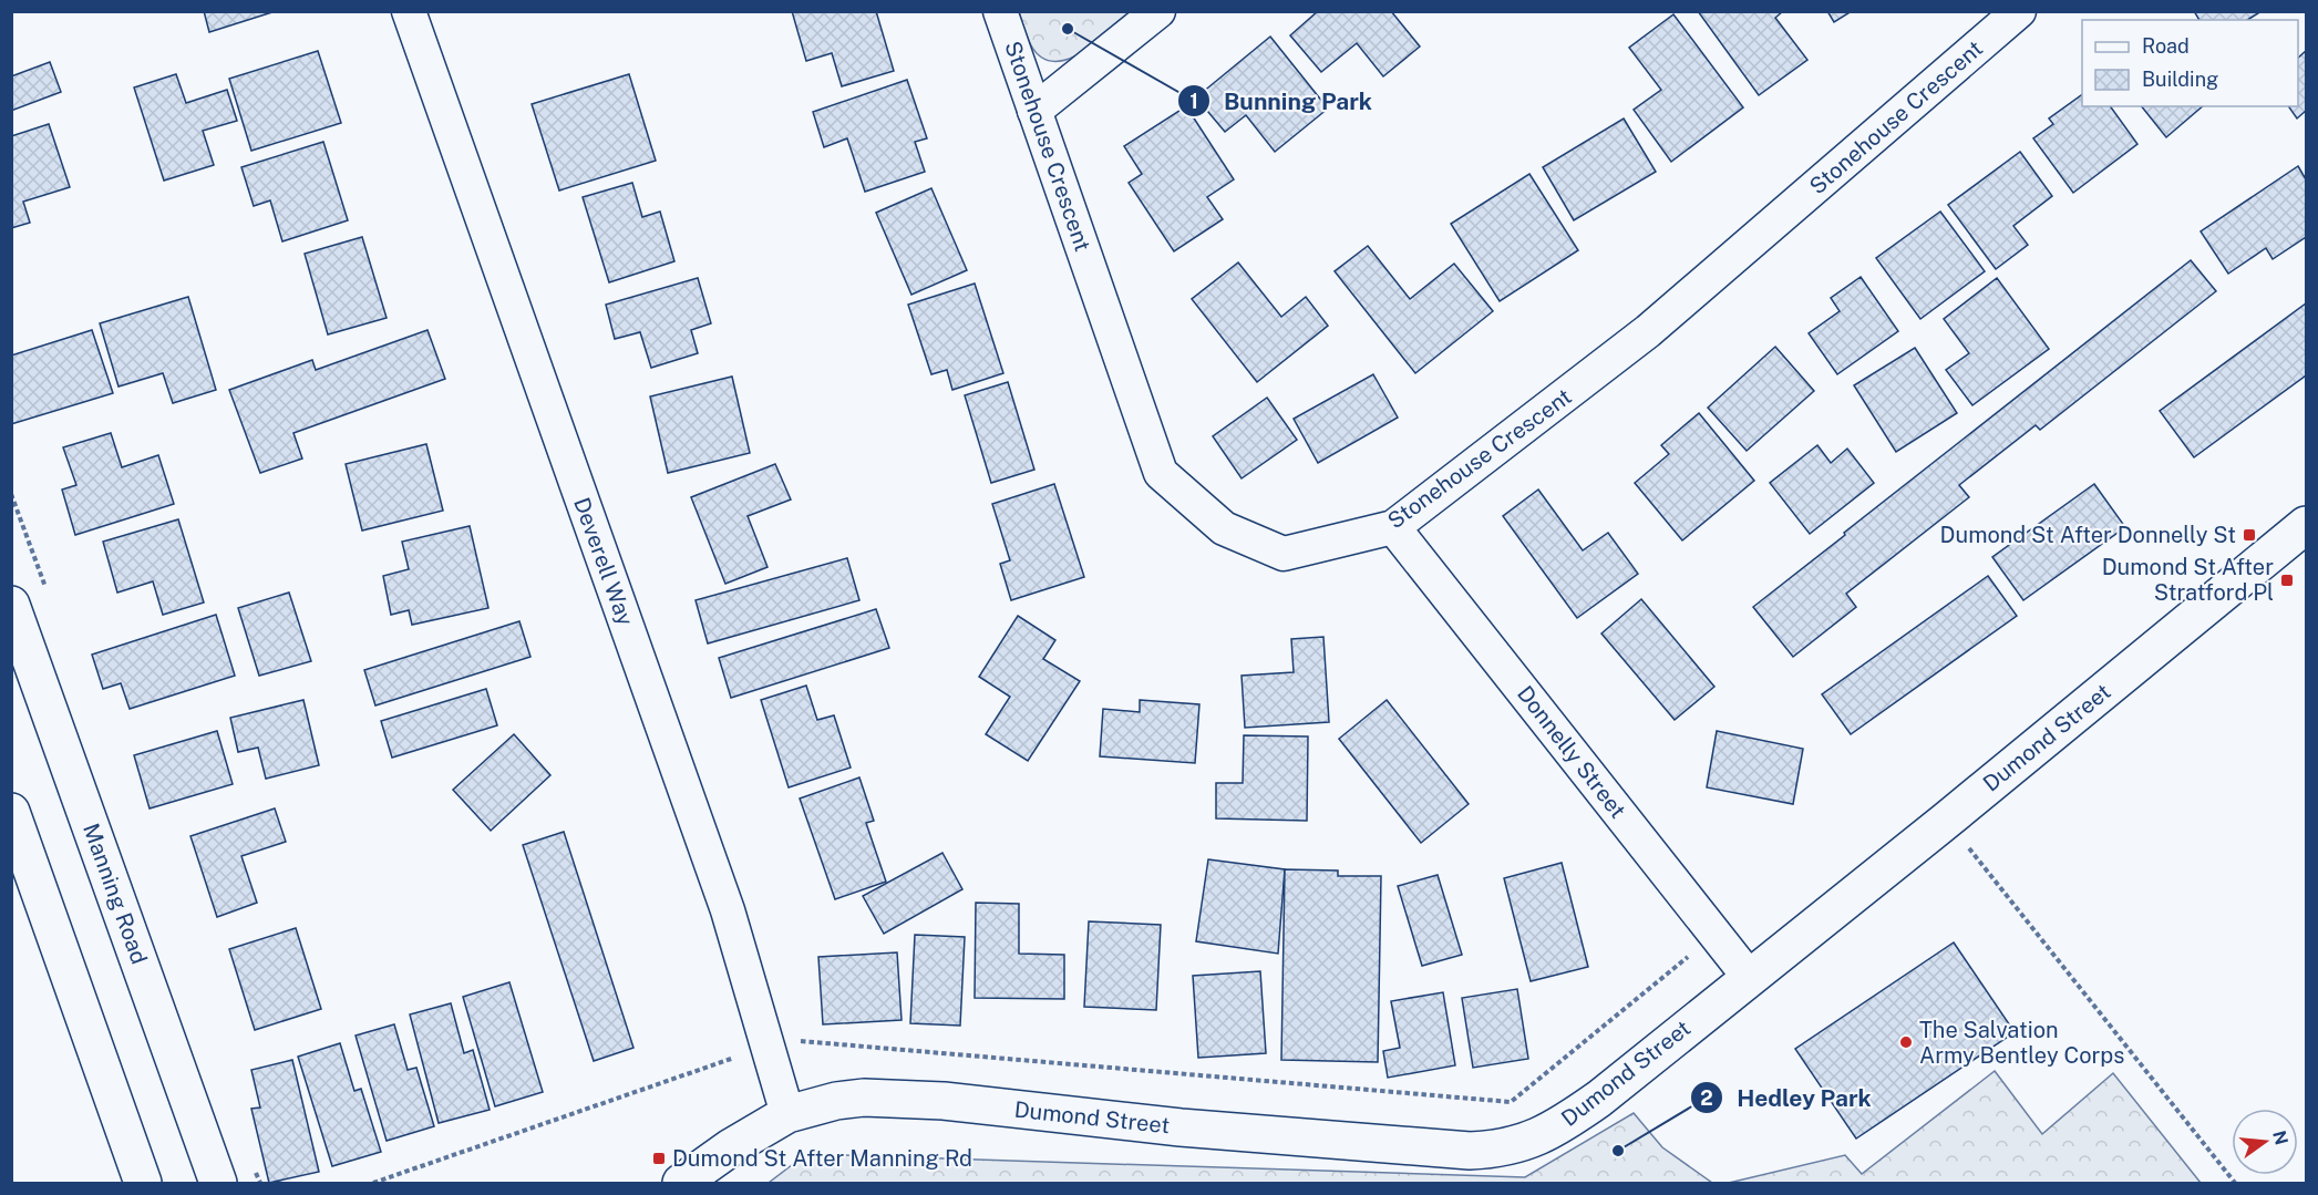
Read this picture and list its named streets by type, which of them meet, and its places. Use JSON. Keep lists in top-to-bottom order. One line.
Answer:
{"streets":{"street":["Stonehouse Crescent","Deverell Way","Dumond Street","Donnelly Street","Manning Road"]},"crossings":[["Stonehouse Crescent","Donnelly Street"],["Deverell Way","Dumond Street"],["Dumond Street","Donnelly Street"]],"places":{"other":["Bunning Park","The Salvation Army Bentley Corps","Hedley Park"],"transit":["Dumond St After Donnelly St","Dumond St After Stratford Pl","Dumond St After Manning Rd"]},"legend":["Road","Building"],"north":"right"}
